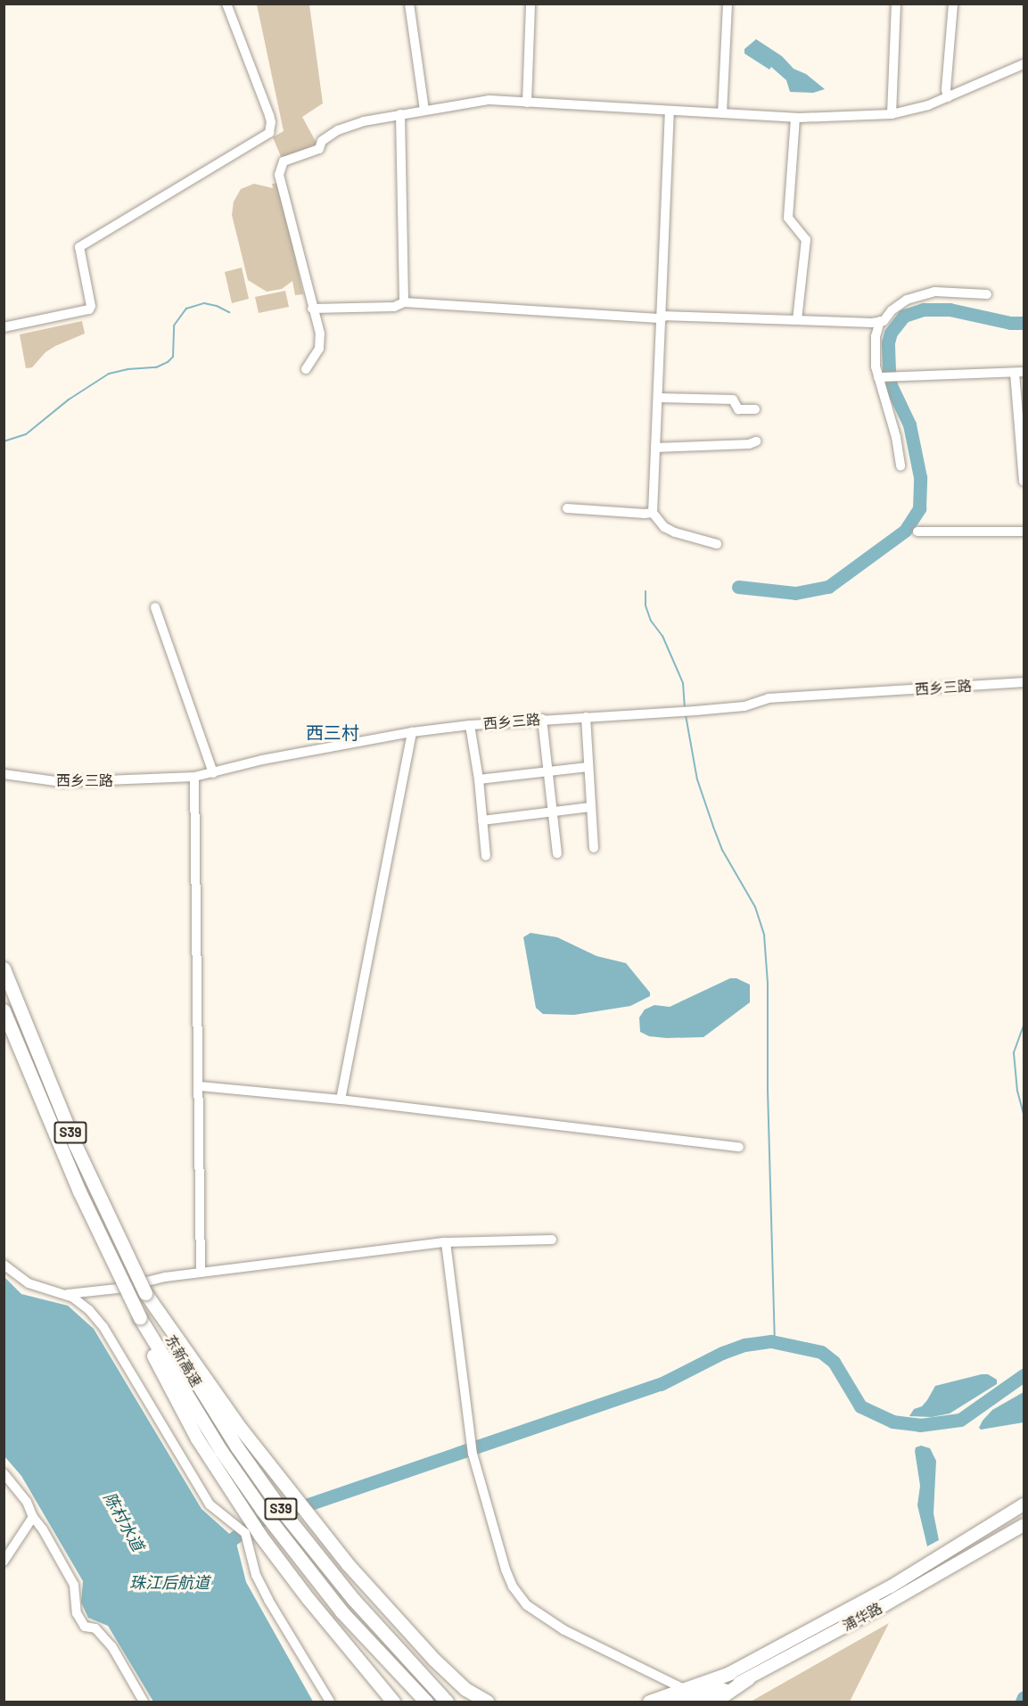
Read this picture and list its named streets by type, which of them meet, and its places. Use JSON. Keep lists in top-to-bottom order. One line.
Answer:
{"streets":{"highway":["S39","东新高速"],"main road":["浦华路"],"street":["西乡三路"]},"districts":["西三村"],"water":["陈村水道","珠江后航道"]}
